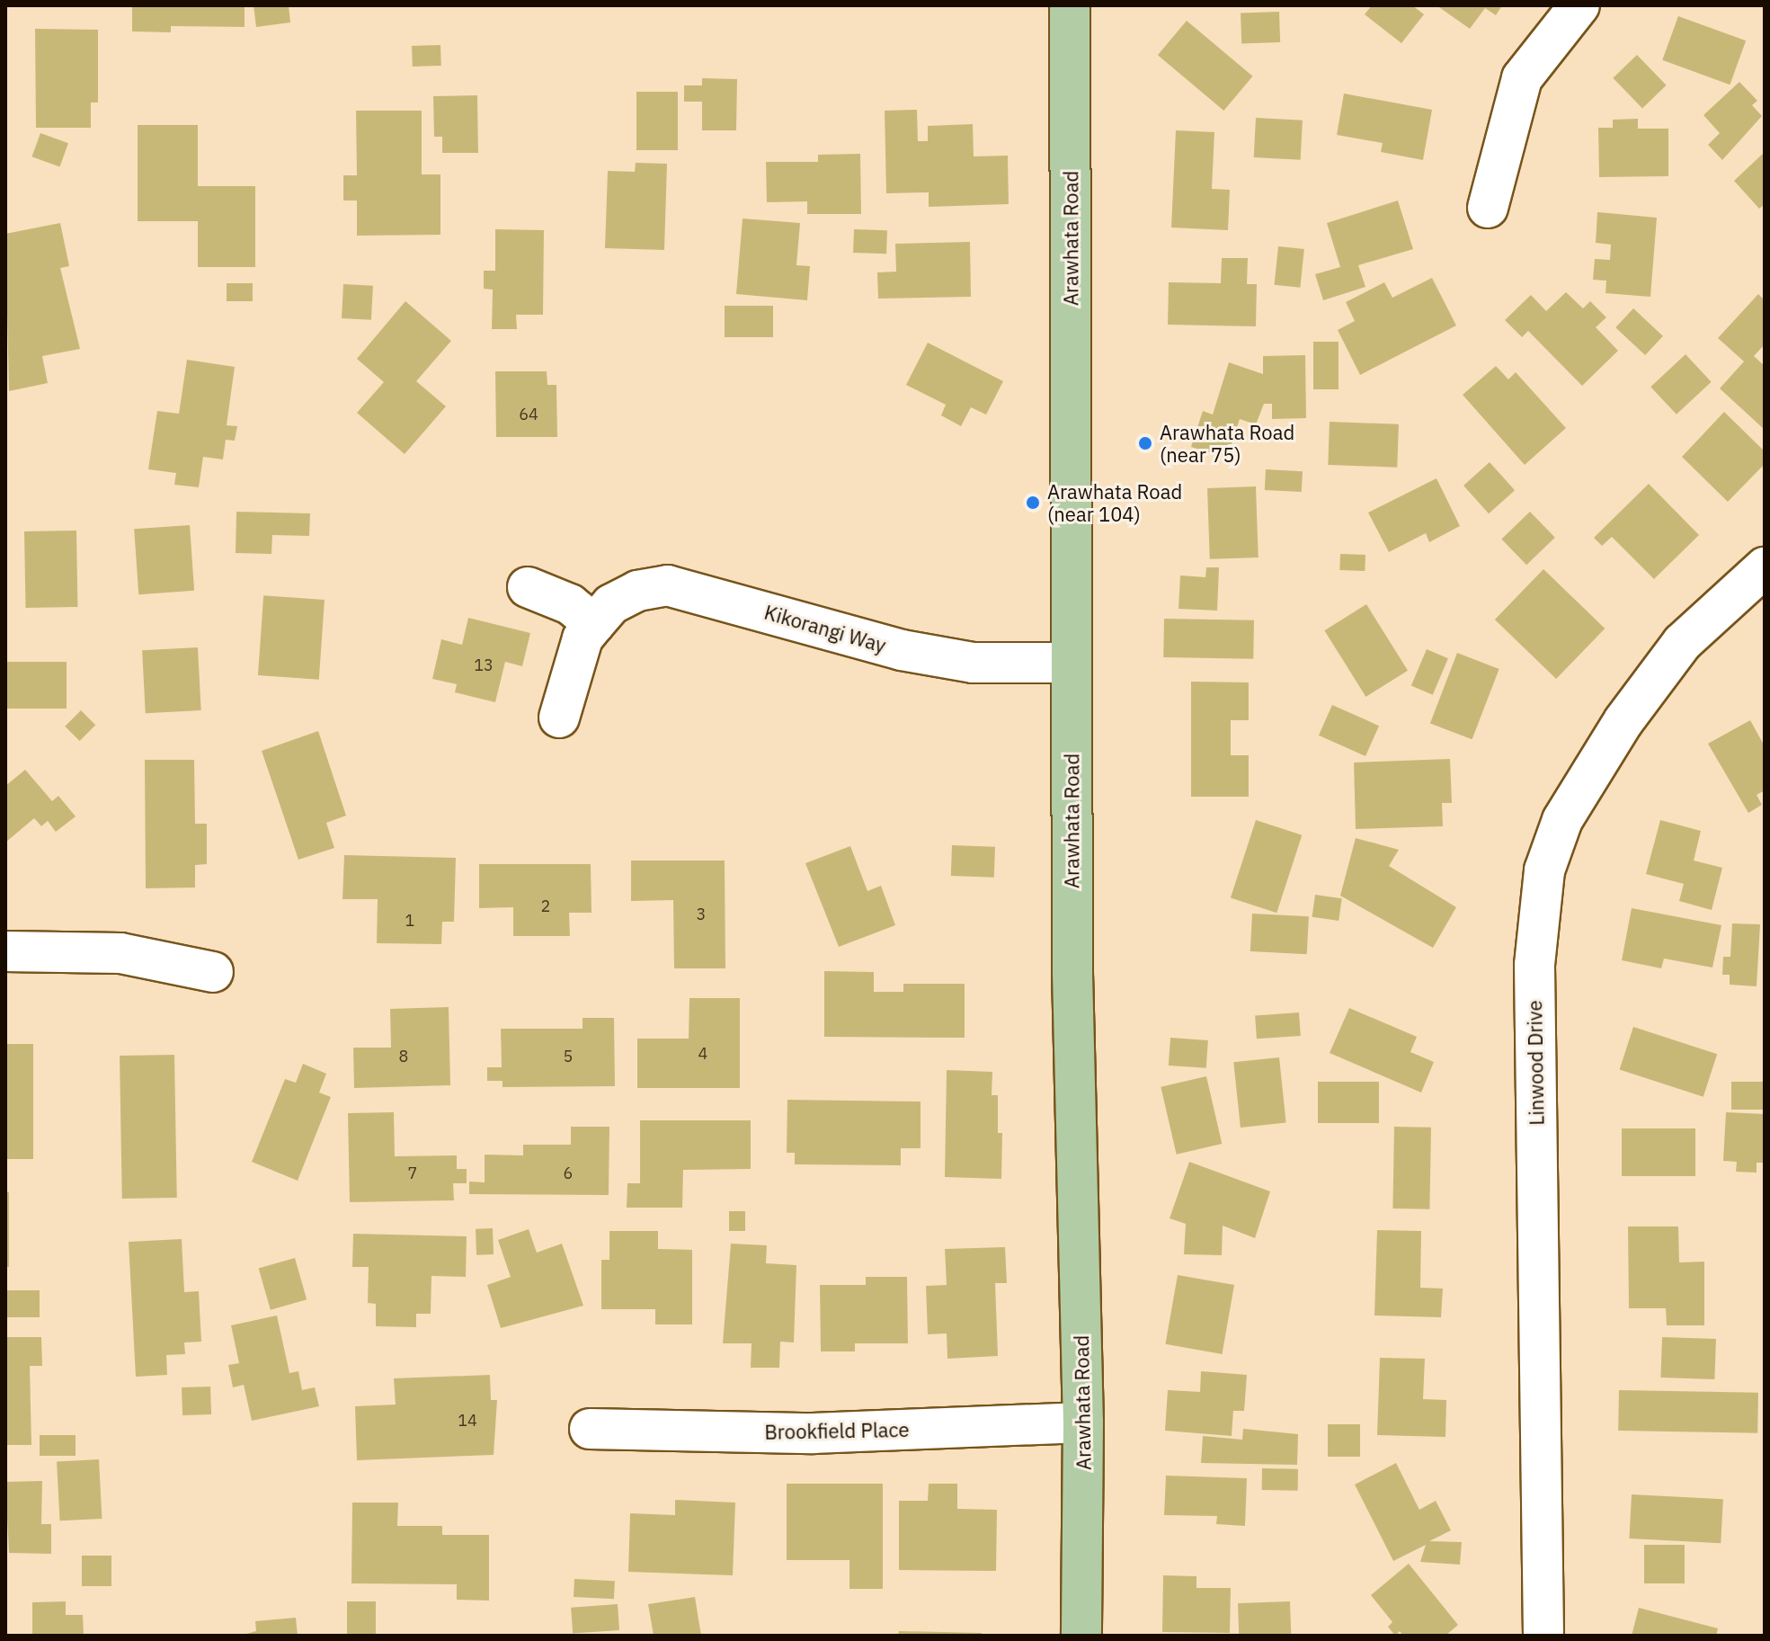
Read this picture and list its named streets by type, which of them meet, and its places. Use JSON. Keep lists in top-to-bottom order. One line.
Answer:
{"streets":{"main road":["Arawhata Road"],"street":["Kikorangi Way","Linwood Drive","Brookfield Place"]},"crossings":[["Arawhata Road","Kikorangi Way"],["Arawhata Road","Brookfield Place"]],"places":["Arawhata Road (near 75)","Arawhata Road (near 104)"],"house_numbers":["64","13","2","3","1","4","8","5","7","6","14"]}
